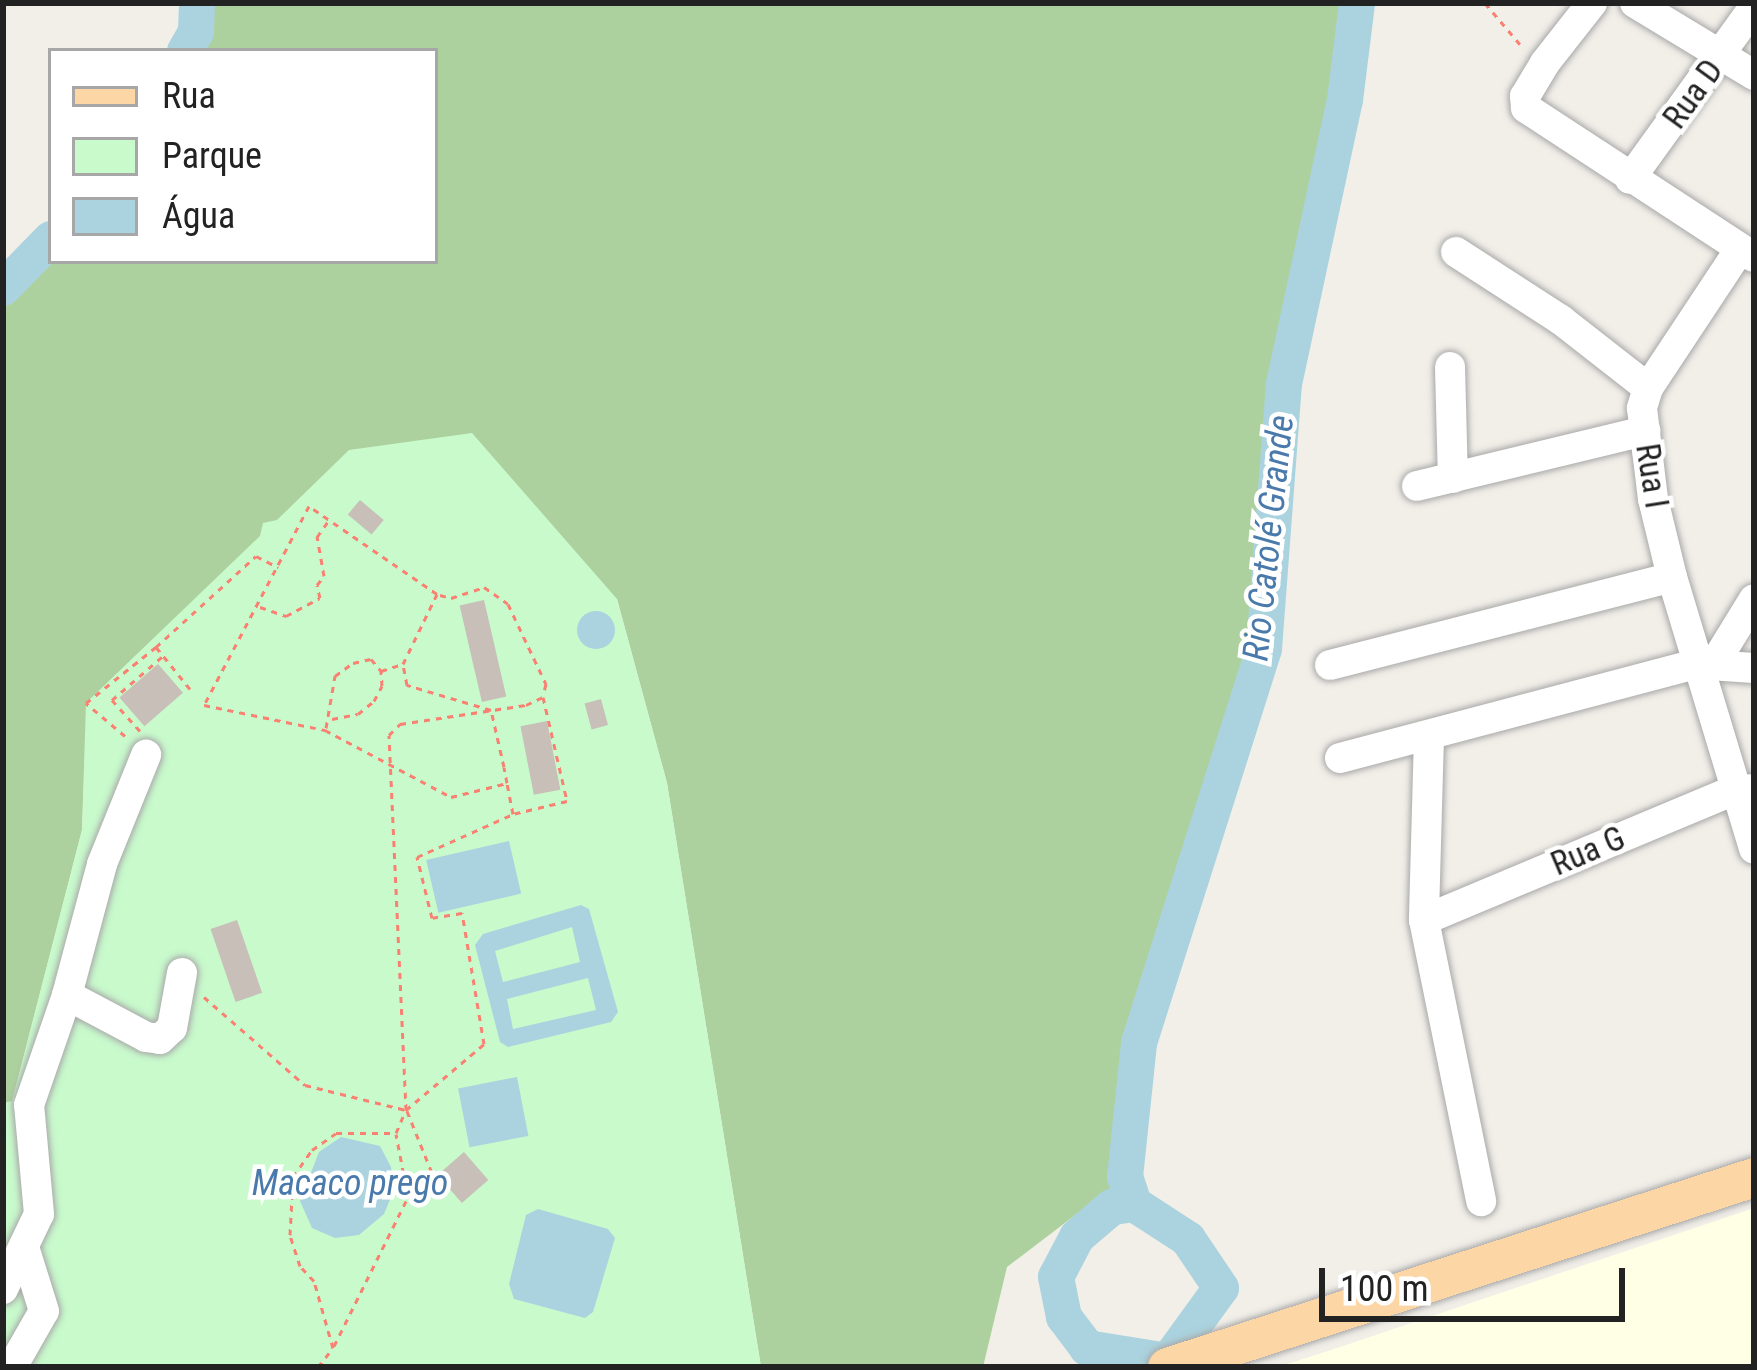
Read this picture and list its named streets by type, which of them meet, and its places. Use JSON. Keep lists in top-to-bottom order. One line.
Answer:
{"streets":{"street":["Rua D","Rua I","Rua G"]},"crossings":[["Rua I","Rua G"]],"water":["Rio Catolé Grande","Macaco prego"],"legend":["Rua","Parque","Água"],"scale_bar":"100 m"}
